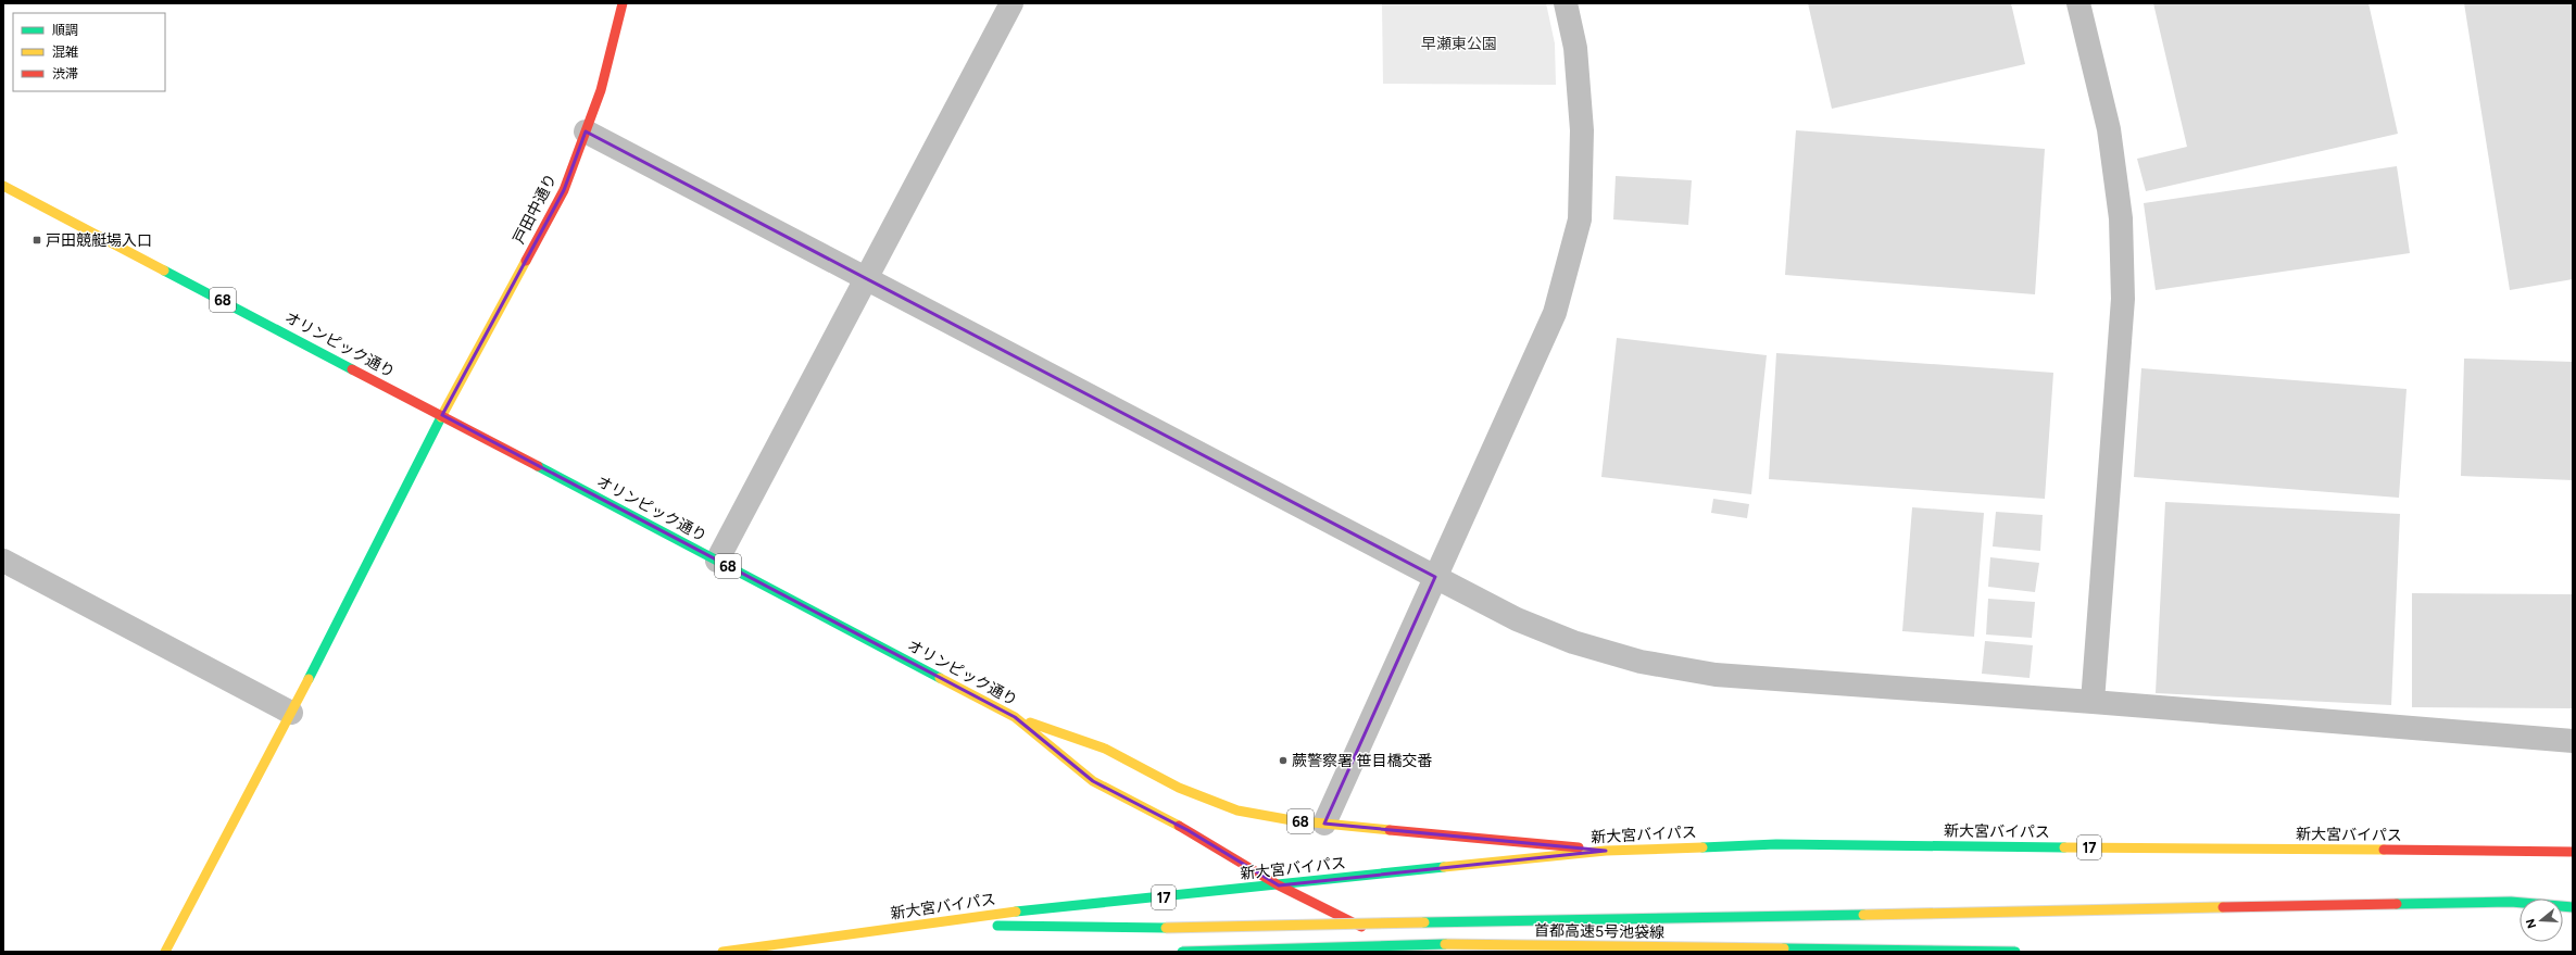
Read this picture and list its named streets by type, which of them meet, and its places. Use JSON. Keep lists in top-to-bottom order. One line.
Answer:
{"streets":{"main road":["戸田中通り","68","オリンピック通り","新大宮バイパス","17","首都高速5号池袋線"]},"crossings":[["戸田中通り","オリンピック通り"],["68","オリンピック通り"],["68","新大宮バイパス"],["オリンピック通り","新大宮バイパス"]],"parks":["早瀬東公園"],"places":{"transit":["戸田競艇場入口"],"other":["蕨警察署 笹目橋交番"]},"legend":["順調","混雑","渋滞"],"north":"left"}
